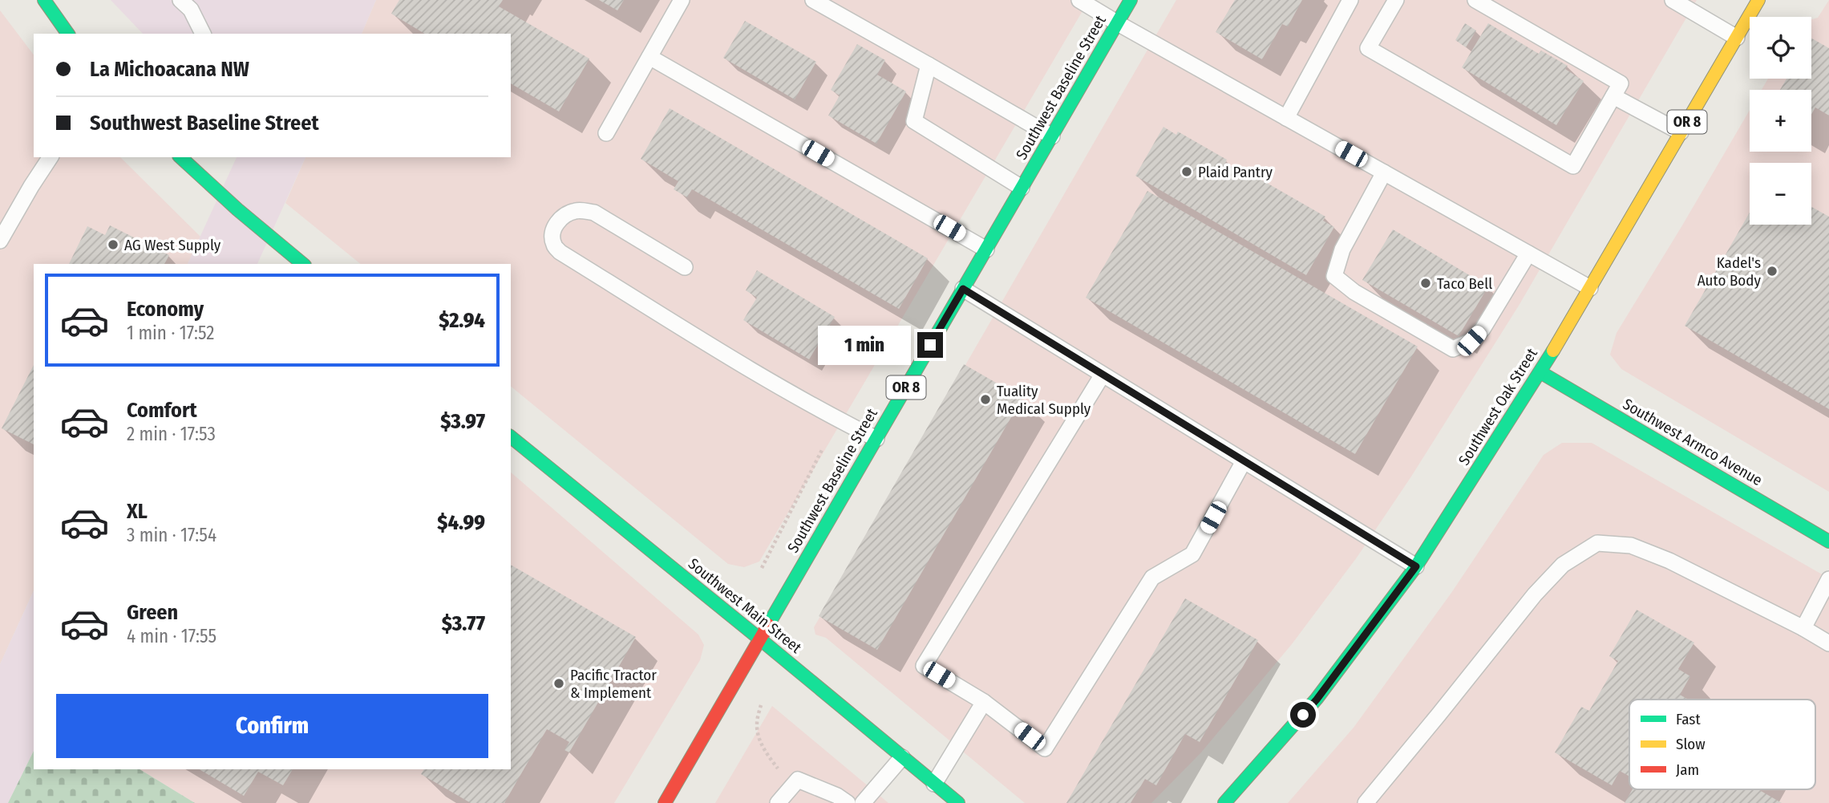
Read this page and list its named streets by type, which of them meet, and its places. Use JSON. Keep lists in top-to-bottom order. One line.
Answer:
{"streets":{"main road":["Southwest Baseline Street","OR 8","Southwest Oak Street","Southwest Armco Avenue","Southwest Main Street"]},"crossings":[["Southwest Baseline Street","Southwest Main Street"],["Southwest Oak Street","Southwest Armco Avenue"]],"places":["Plaid Pantry","AG West Supply","Kadel's Auto Body","Taco Bell","Tuality Medical Supply","Pacific Tractor & Implement"],"legend":["Fast","Slow","Jam"],"page":{"map_buttons":["+","−"],"banner":["La Michoacana NW","Southwest Baseline Street"],"list":[{"name":"Economy","note":"1 min · 17:52","value":"$2.94"},{"name":"Comfort","note":"2 min · 17:53","value":"$3.97"},{"name":"XL","note":"3 min · 17:54","value":"$4.99"},{"name":"Green","note":"4 min · 17:55","value":"$3.77"}],"bubble":"1 min","buttons":"Confirm"}}
